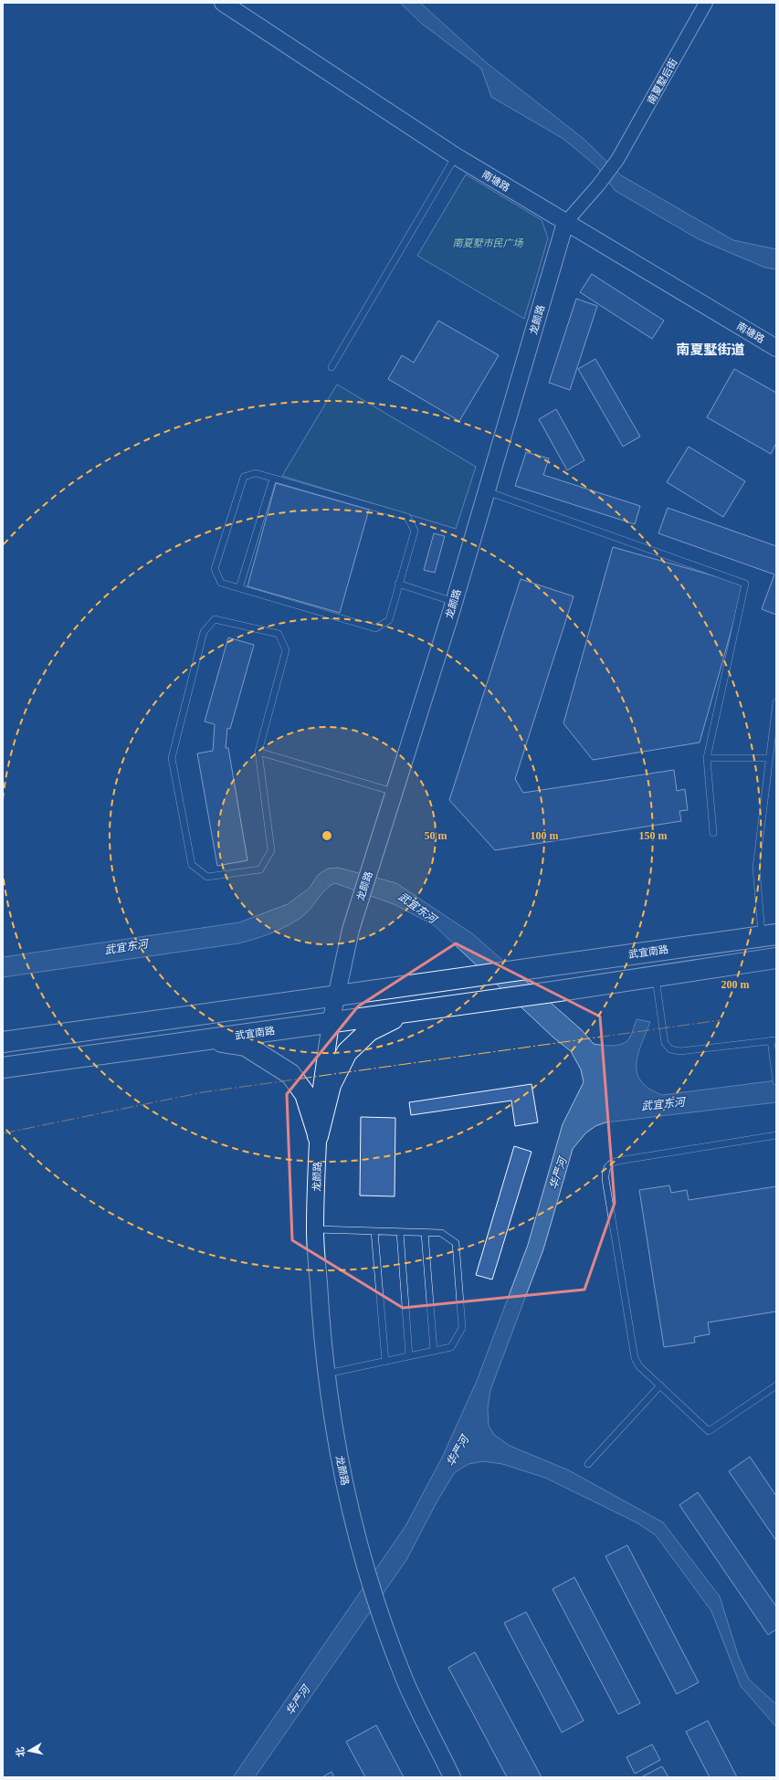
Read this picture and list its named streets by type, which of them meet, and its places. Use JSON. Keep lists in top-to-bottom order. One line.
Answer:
{"streets":{"main road":["武宜南路"],"street":["南夏墅后街","南塘路","龙颜路"]},"crossings":[["南夏墅后街","南塘路"],["南夏墅后街","龙颜路"],["南塘路","龙颜路"],["龙颜路","武宜南路"]],"districts":["南夏墅街道"],"water":["武宜东河","华严河"],"parks":["南夏墅市民广场"],"north":"left","rings":["50 m","100 m","150 m","200 m"]}
